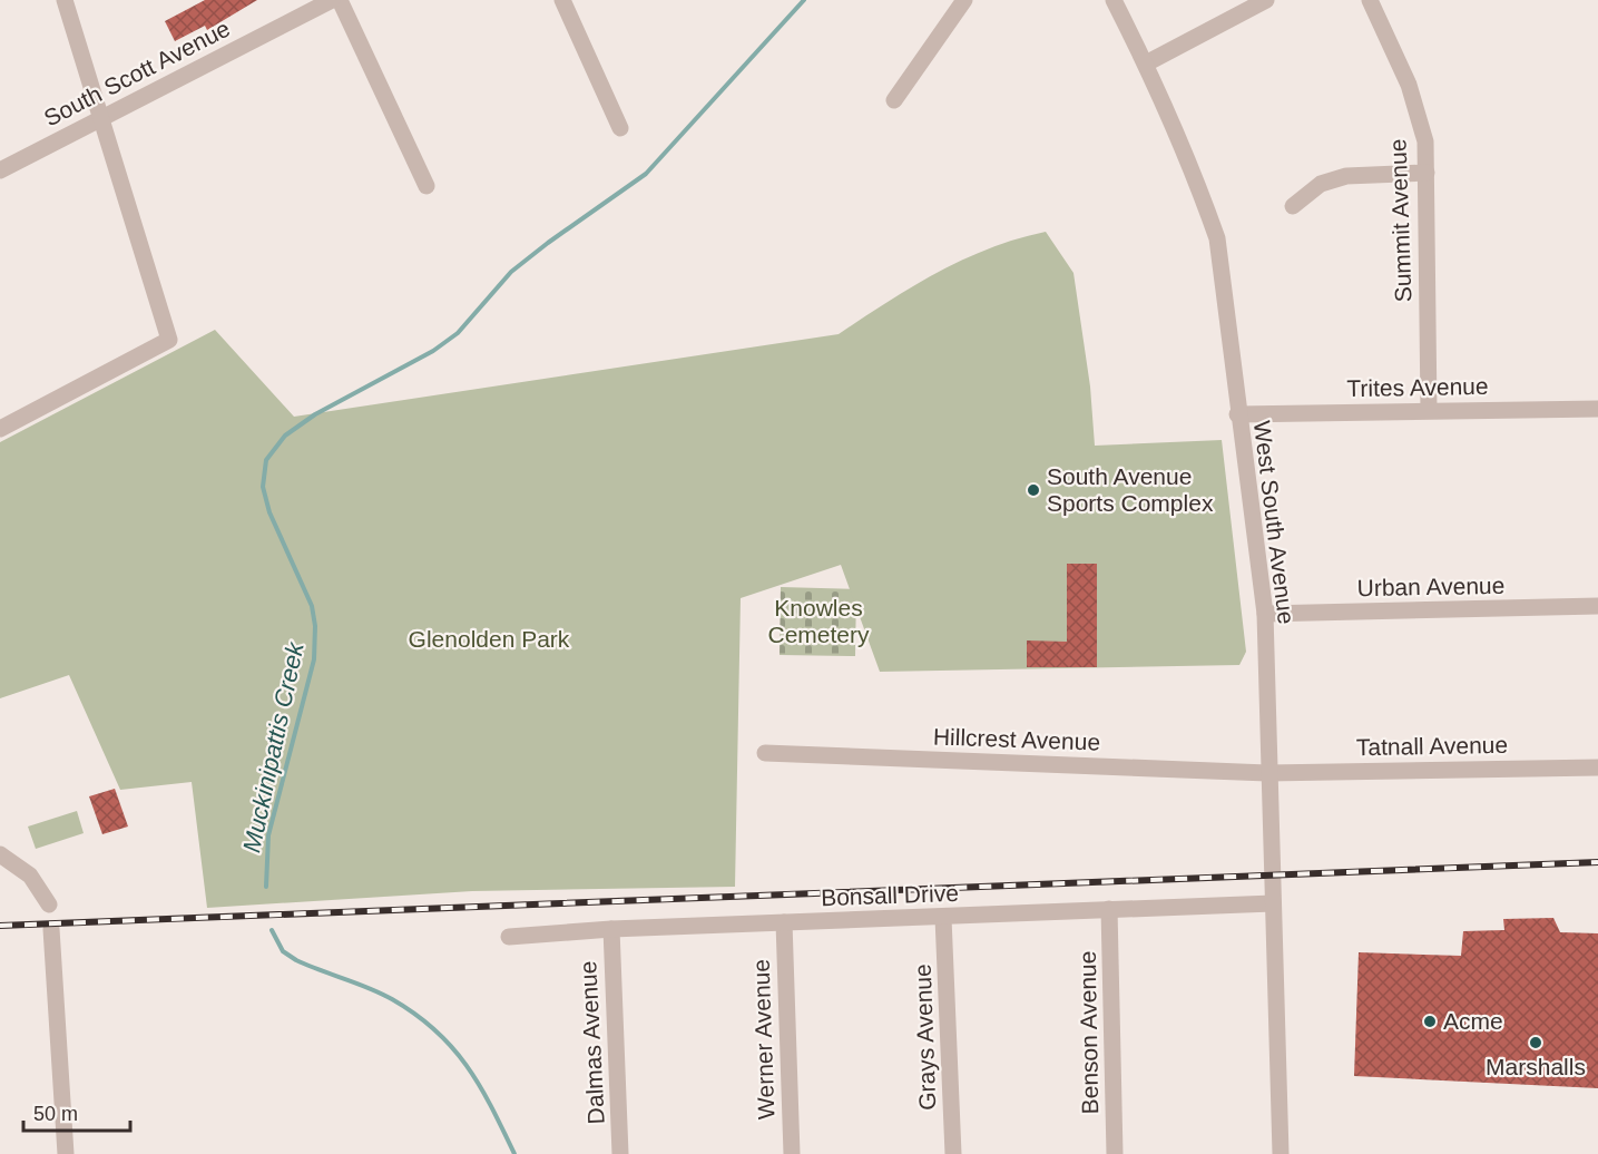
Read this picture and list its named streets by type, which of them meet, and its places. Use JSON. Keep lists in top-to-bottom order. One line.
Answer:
{"streets":{"street":["South Scott Avenue","Summit Avenue","Trites Avenue","West South Avenue","Urban Avenue","Hillcrest Avenue","Tatnall Avenue","Bonsall Drive","Benson Avenue","Grays Avenue","Werner Avenue","Dalmas Avenue"]},"crossings":[["Summit Avenue","Trites Avenue"],["Trites Avenue","West South Avenue"],["West South Avenue","Urban Avenue"],["West South Avenue","Hillcrest Avenue"],["West South Avenue","Tatnall Avenue"],["West South Avenue","Bonsall Drive"],["Hillcrest Avenue","Tatnall Avenue"],["Bonsall Drive","Benson Avenue"],["Bonsall Drive","Grays Avenue"],["Bonsall Drive","Werner Avenue"],["Bonsall Drive","Dalmas Avenue"]],"water":["Muckinipattis Creek"],"parks":["Knowles Cemetery","Glenolden Park"],"places":["South Avenue Sports Complex","Acme","Marshalls"],"scale_bar":"50 m"}
